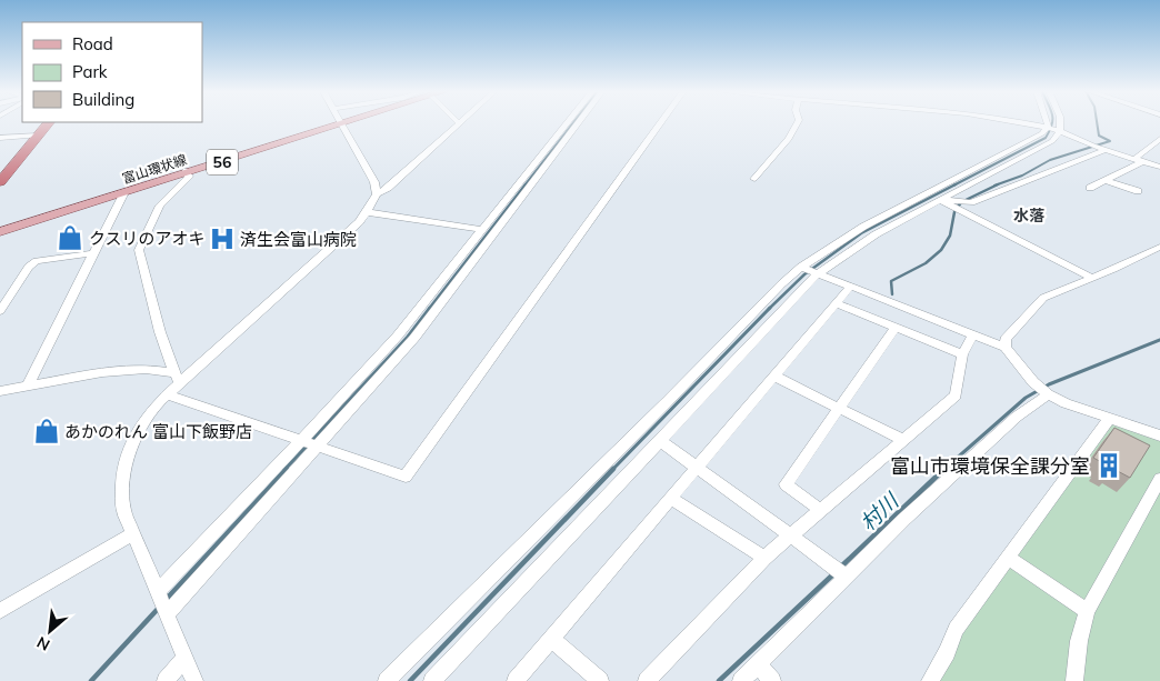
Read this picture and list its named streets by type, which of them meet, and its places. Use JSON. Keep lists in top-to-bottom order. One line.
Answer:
{"streets":{"main road":["56","富山環状線"]},"districts":["水落"],"water":["村川"],"places":{"shop":["クスリのアオキ","あかのれん 富山下飯野店"],"hospital":["済生会富山病院"],"building":["富山市環境保全課分室"]},"legend":["Road","Park","Building"],"north":"bottom left"}
